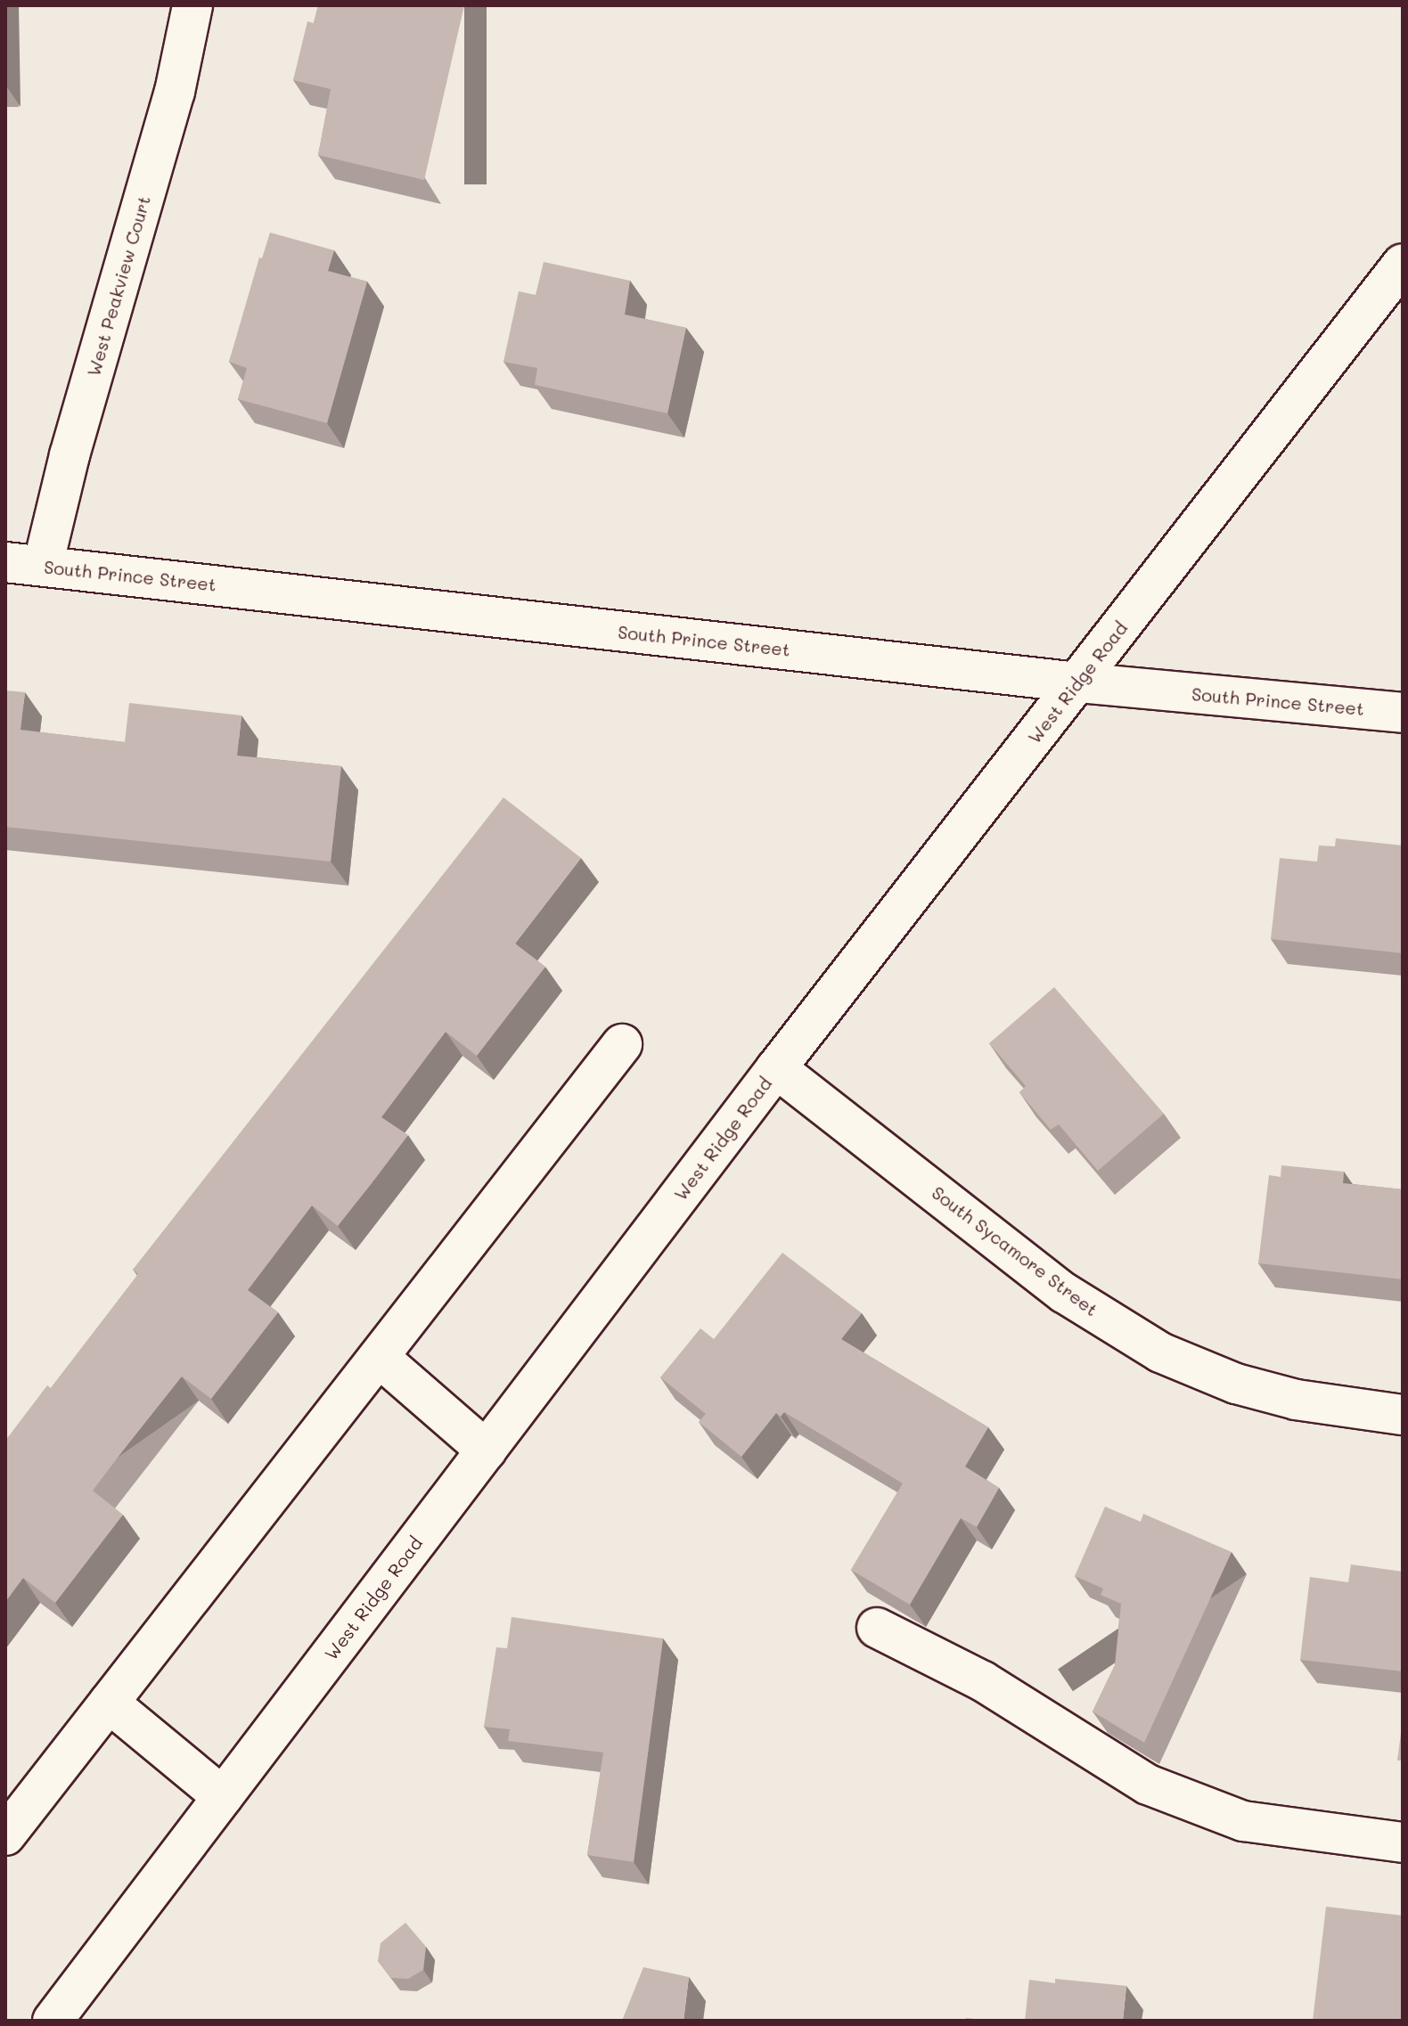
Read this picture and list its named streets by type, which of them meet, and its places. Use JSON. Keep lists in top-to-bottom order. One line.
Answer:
{"streets":{"street":["West Peakview Court","South Prince Street","West Ridge Road","South Sycamore Street"]},"crossings":[["West Peakview Court","South Prince Street"],["South Prince Street","West Ridge Road"],["West Ridge Road","South Sycamore Street"]]}
